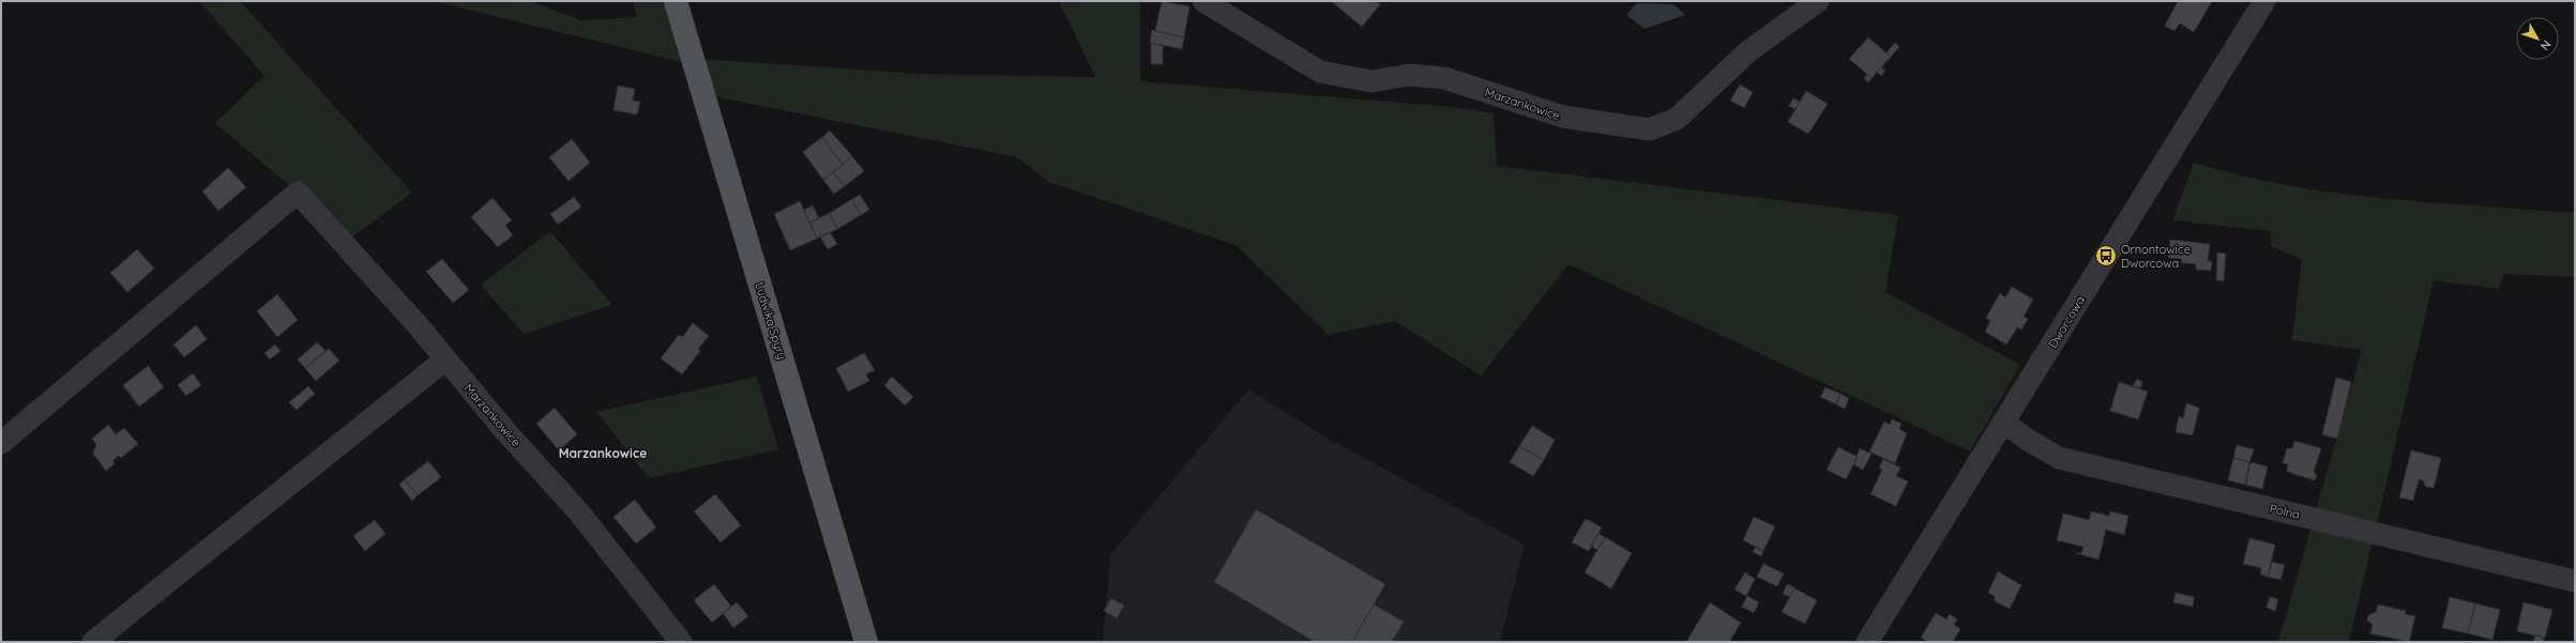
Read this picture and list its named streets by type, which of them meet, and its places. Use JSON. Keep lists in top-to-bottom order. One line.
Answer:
{"streets":{"main road":["Ludwika Spyry"],"street":["Marzankowice","Dworcowa","Polna"]},"crossings":[["Dworcowa","Polna"]],"districts":["Marzankowice"],"places":{"bus stop":["Ornontowice Dworcowa"]},"north":"bottom right"}
